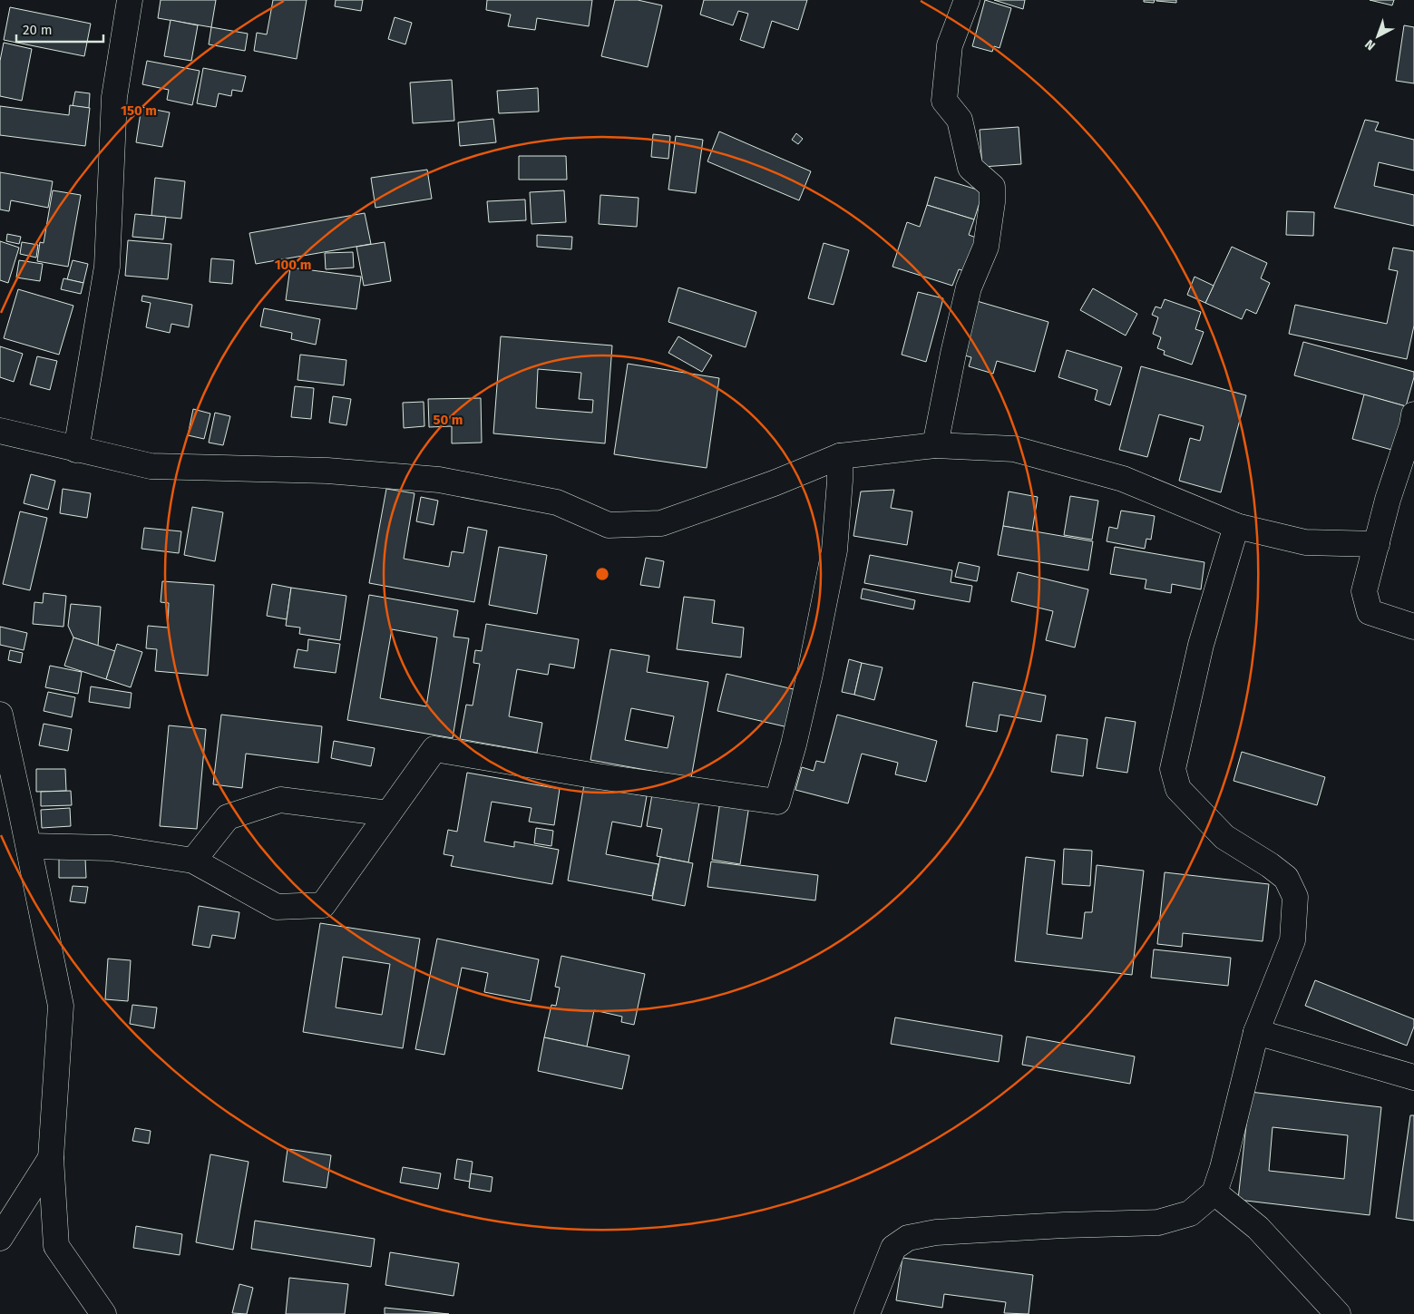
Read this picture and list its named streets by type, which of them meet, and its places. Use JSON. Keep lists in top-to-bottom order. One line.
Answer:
{"scale_bar":"20 m","north":"bottom left","rings":["150 m","100 m","50 m"]}
